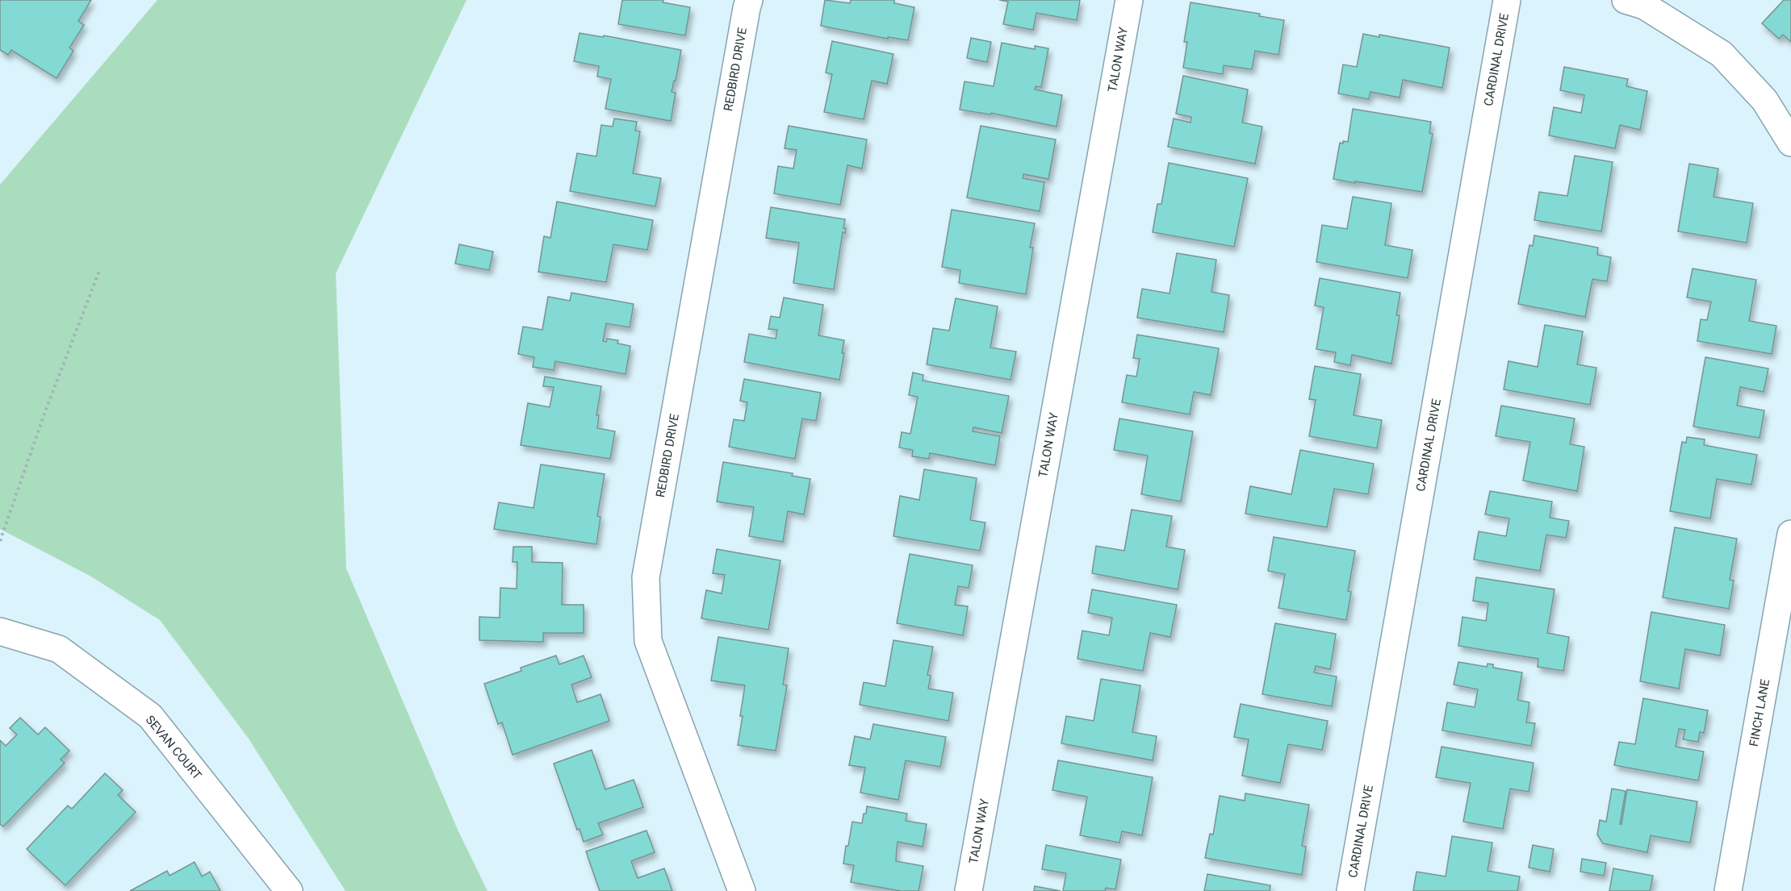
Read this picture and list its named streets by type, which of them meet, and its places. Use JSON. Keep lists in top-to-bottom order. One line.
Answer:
{"streets":{"street":["TALON WAY","CARDINAL DRIVE","REDBIRD DRIVE","FINCH LANE","SEVAN COURT"]}}
